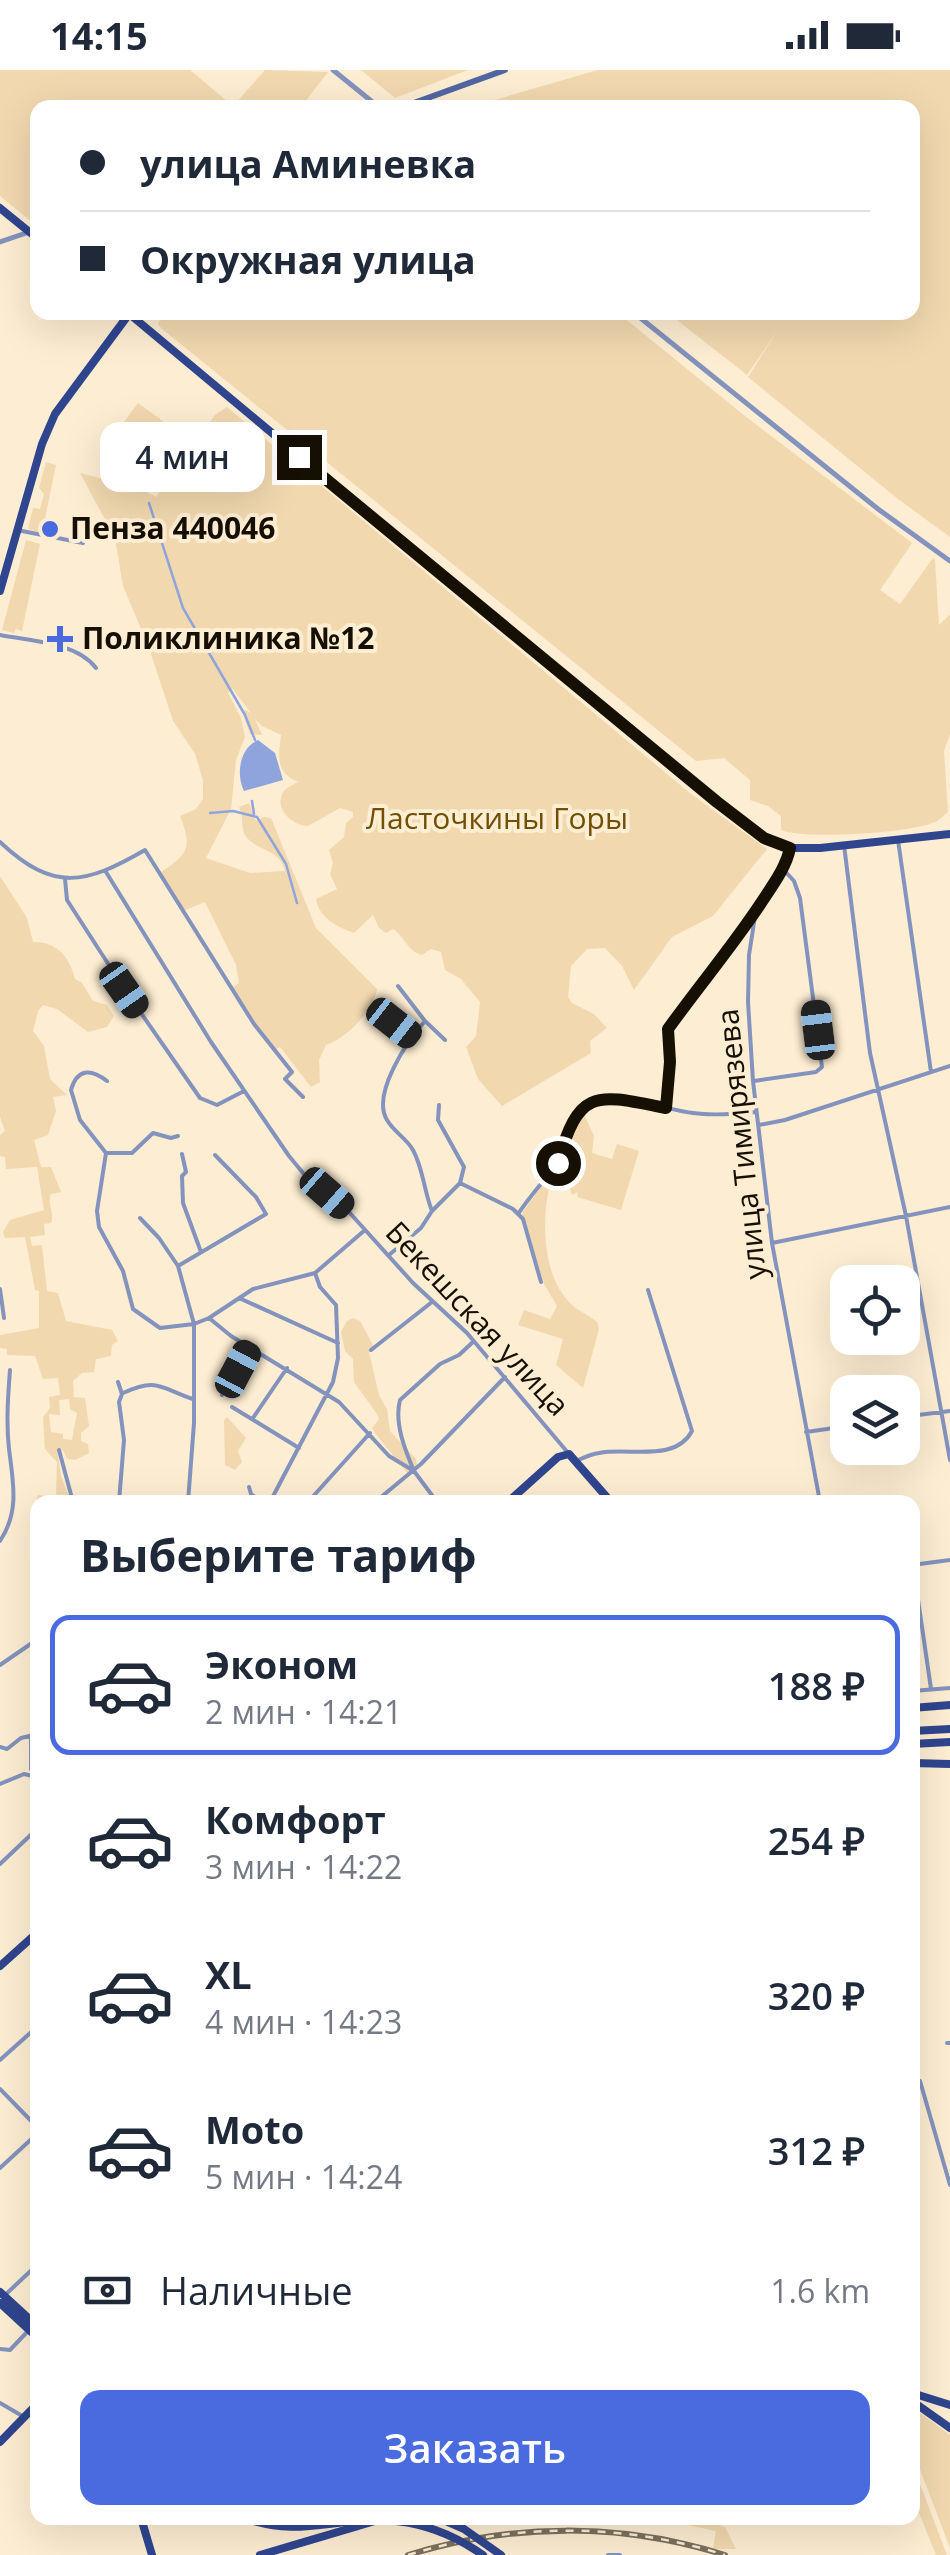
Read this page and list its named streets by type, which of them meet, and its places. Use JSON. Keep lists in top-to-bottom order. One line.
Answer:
{"streets":{"main road":["Бекешская улица"],"street":["улица Тимирязева"]},"parks":["Ласточкины Горы"],"places":{"other":["Пенза 440046"],"health":["Поликлиника №12"]},"page":{"status":"14:15","banner":["улица Аминевка","Окружная улица"],"bubble":"4 мин","heading":"Выберите тариф","list":[{"name":"Эконом","note":"2 мин · 14:21","value":"188 ₽"},{"name":"Комфорт","note":"3 мин · 14:22","value":"254 ₽"},{"name":"XL","note":"4 мин · 14:23","value":"320 ₽"},{"name":"Moto","note":"5 мин · 14:24","value":"312 ₽"}],"pay":["Наличные","1.6 km"],"buttons":"Заказать"}}
